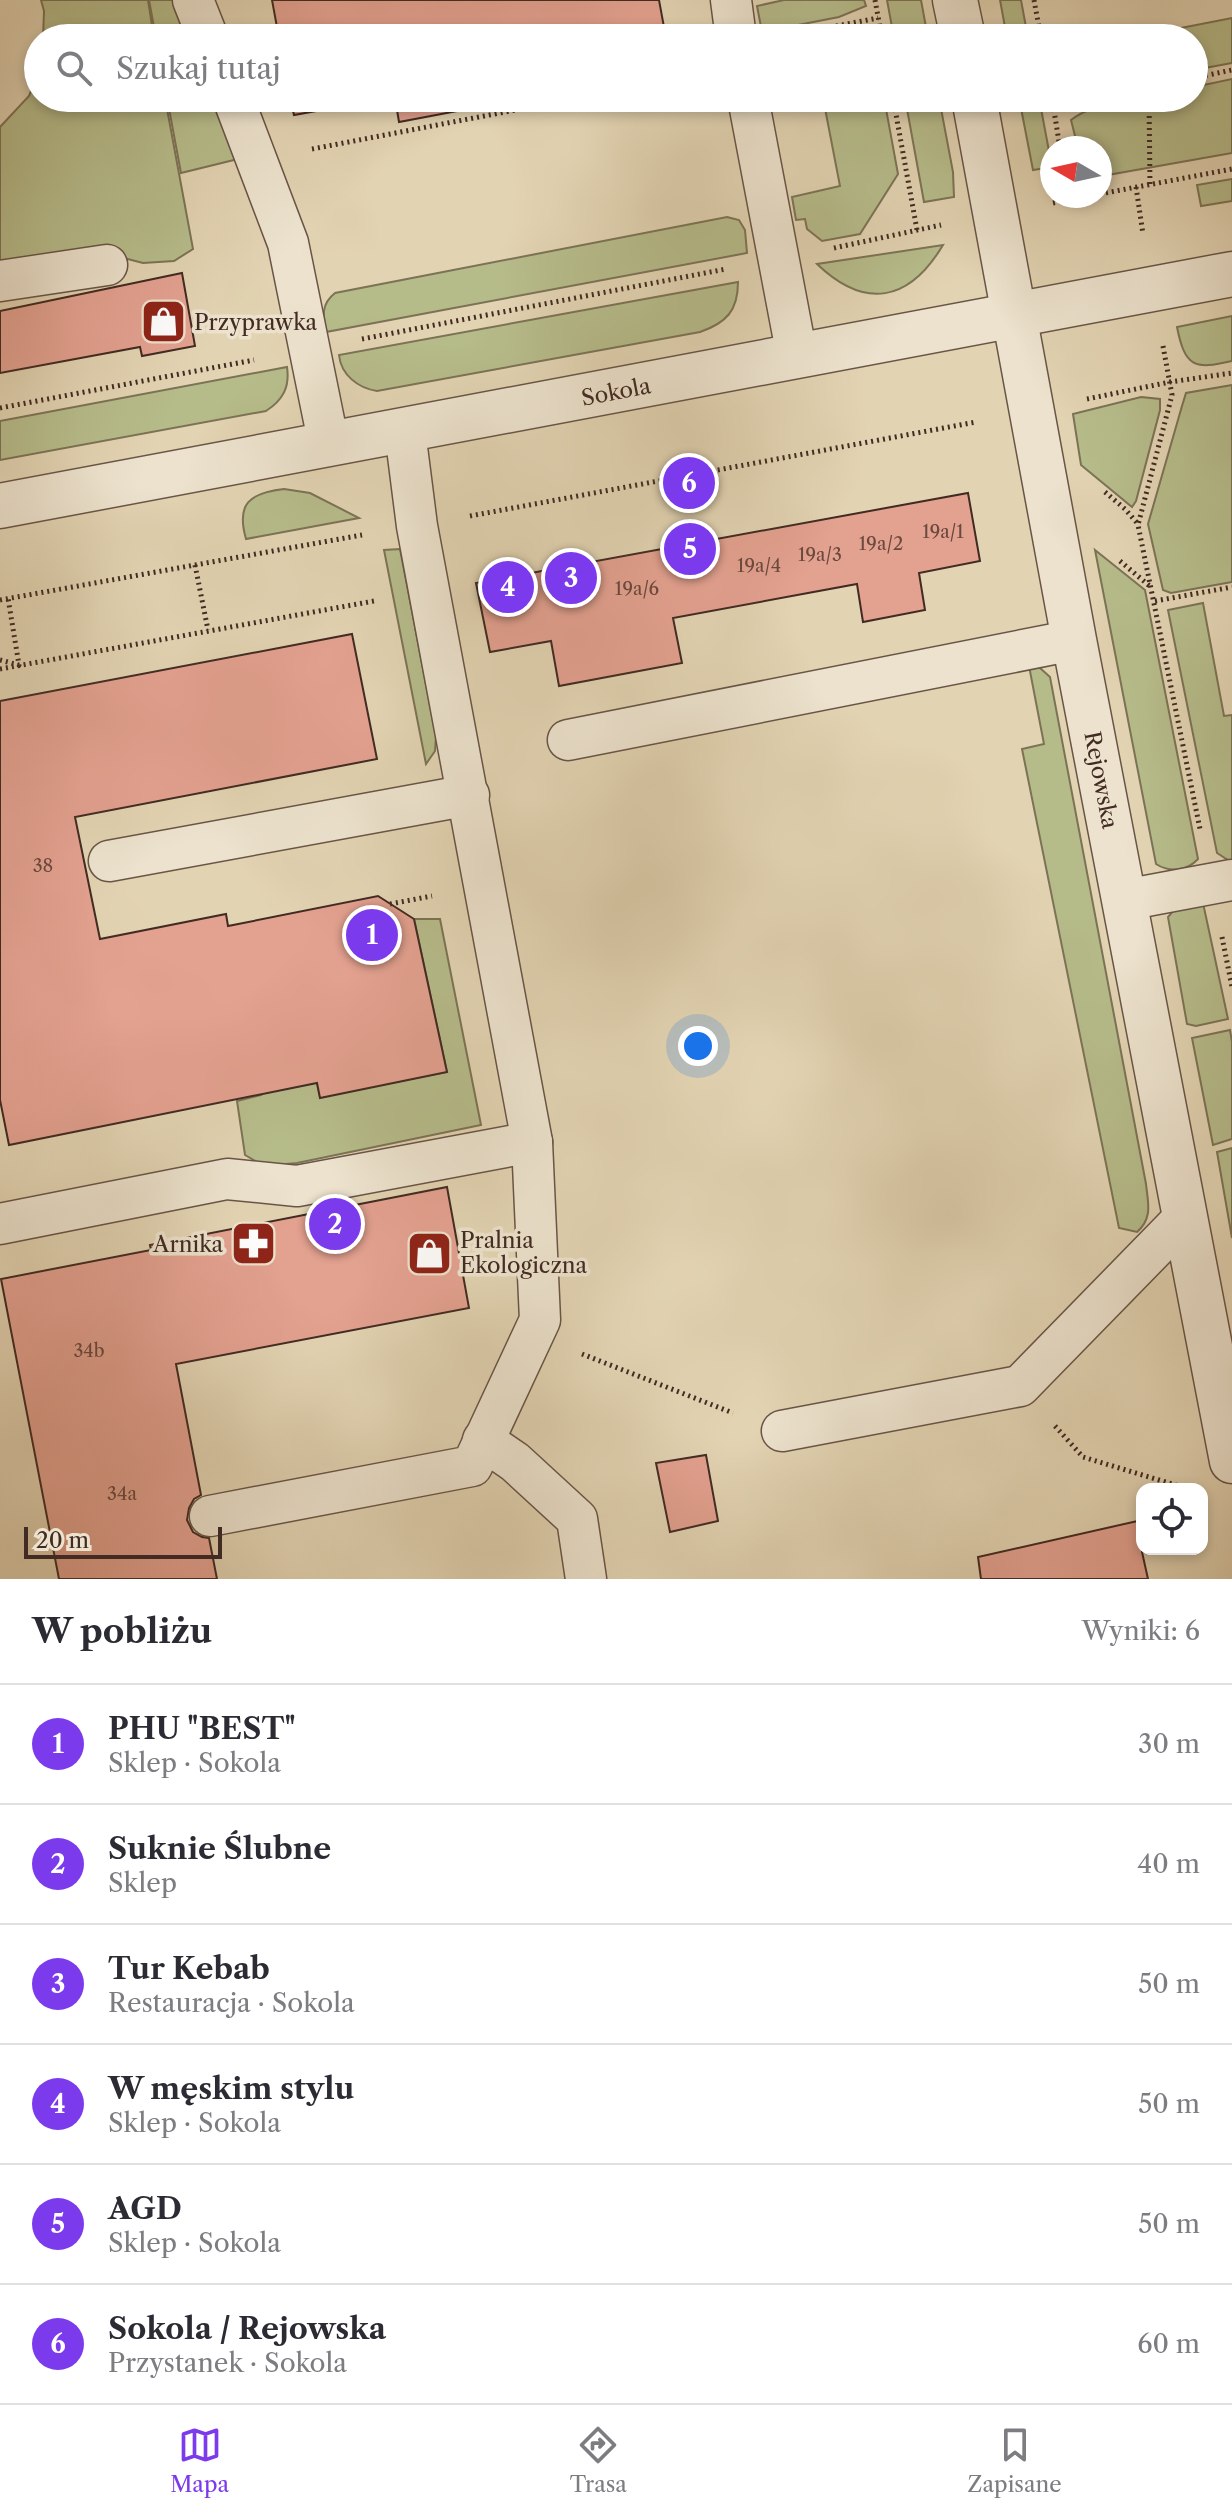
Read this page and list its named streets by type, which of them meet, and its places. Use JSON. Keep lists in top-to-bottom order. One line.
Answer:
{"streets":{"street":["Sokola","Rejowska"]},"crossings":[["Sokola","Rejowska"]],"places":{"shop":["Przyprawka","Pralnia Ekologiczna"],"pharmacy":["Arnika"]},"house_numbers":["19a/1","19a/2","19a/3","19a/4","19a/6","38","34b","34a"],"scale_bar":"20 m","north":"left","page":{"search":"Szukaj tutaj","pins":["6","5","3","4","1","2"],"scale":"20 m","heading":["W pobliżu","Wyniki: 6"],"list":[{"mark":"1","name":"PHU \"BEST\"","note":"Sklep · Sokola","value":"30 m"},{"mark":"2","name":"Suknie Ślubne","note":"Sklep","value":"40 m"},{"mark":"3","name":"Tur Kebab","note":"Restauracja · Sokola","value":"50 m"},{"mark":"4","name":"W męskim stylu","note":"Sklep · Sokola","value":"50 m"},{"mark":"5","name":"AGD","note":"Sklep · Sokola","value":"50 m"},{"mark":"6","name":"Sokola / Rejowska","note":"Przystanek · Sokola","value":"60 m"}],"nav":["Mapa","Trasa","Zapisane"]}}
